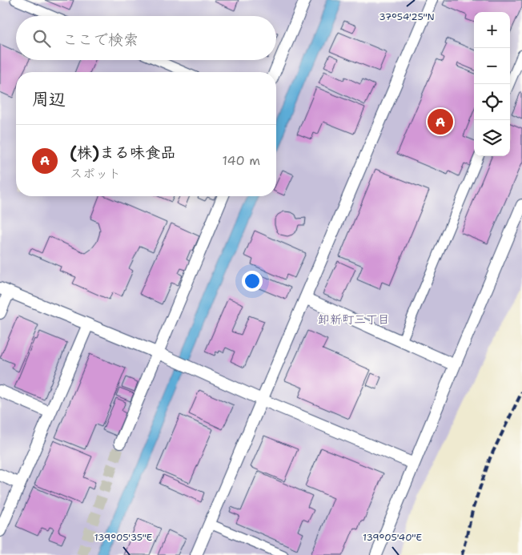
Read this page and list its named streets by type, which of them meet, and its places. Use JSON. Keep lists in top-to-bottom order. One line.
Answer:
{"districts":["卸新町三丁目"],"page":{"map_buttons":["+","−"],"search":"ここで検索","heading":"周辺","pins":"A","list":[{"mark":"A","name":"(株)まる味食品","note":"スポット","value":"140 m"}]},"coordinates":["37°54'25\"N","139°05'35\"E","139°05'40\"E"]}
